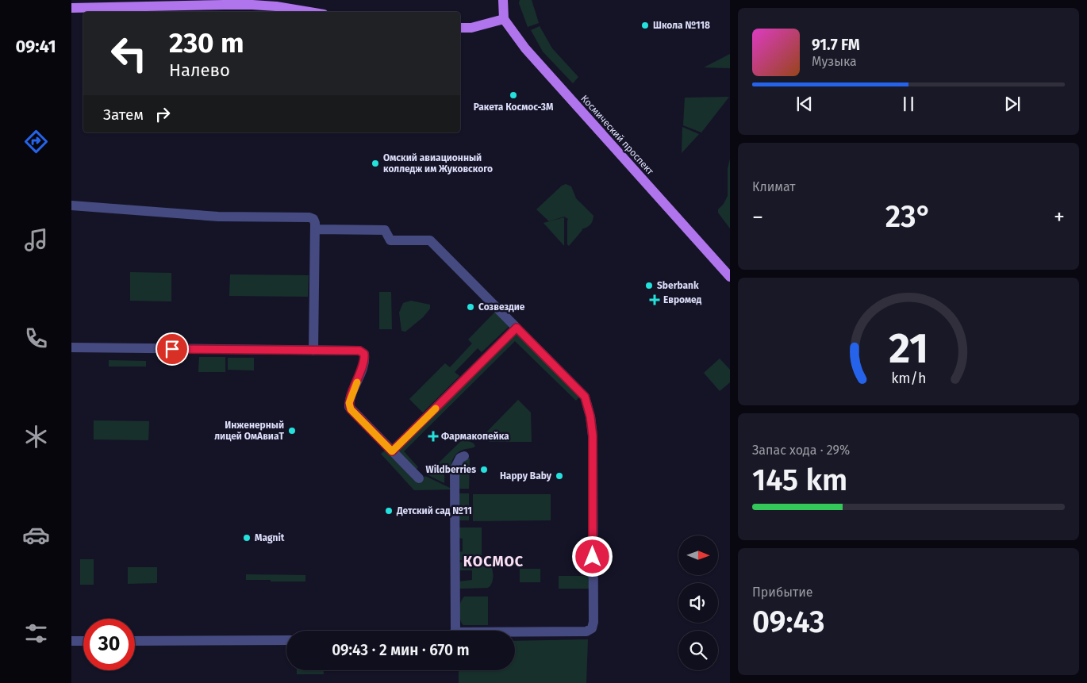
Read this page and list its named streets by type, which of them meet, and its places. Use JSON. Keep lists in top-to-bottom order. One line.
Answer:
{"streets":{"main road":["Космический проспект"]},"districts":["КОСМОС"],"places":{"other":["Школа №118","Ракета Космос-3М","Омский авиационный колледж им Жуковского","Sberbank","Созвездие","Инженерный лицей ОмАвиаТ","Wildberries","Happy Baby","Детский сад №11","Magnit"],"health":["Евромед","Фармакопейка"]},"north":"right","page":{"tabs":"09:41","turn":["230 m","Налево"],"song":["91.7 FM","Музыка"],"then":"Затем","tile":["Климат",["Запас хода · 29%","145 km"],["Прибытие","09:43"]],"heat":["−","23°","+"],"limit":"30","trip":"09:43 · 2 мин · 670 m","gauge":["21","km/h"]}}
